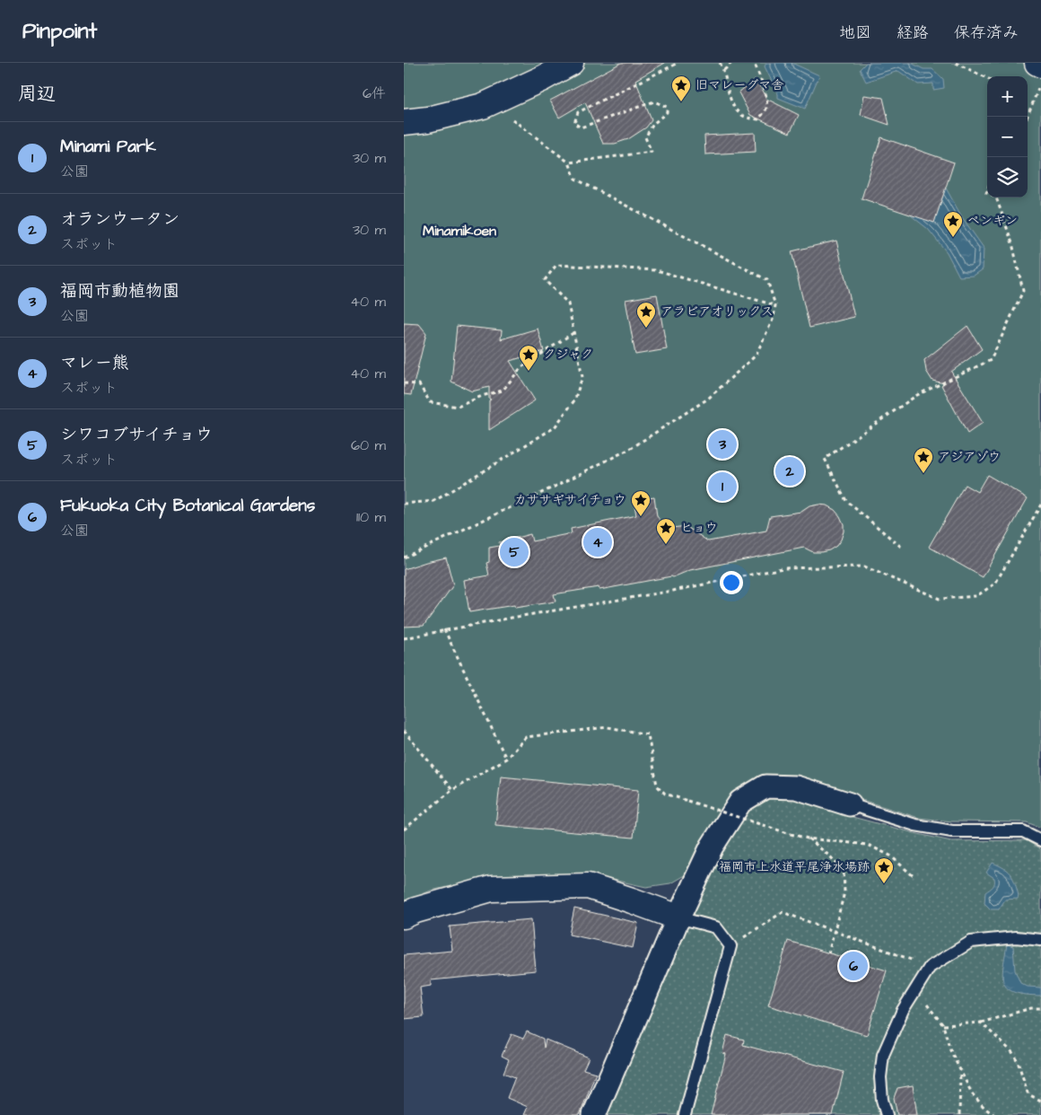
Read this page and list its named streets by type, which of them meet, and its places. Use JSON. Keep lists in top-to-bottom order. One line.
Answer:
{"districts":["Minamikoen"],"places":{"place":["旧マレーグマ舎","ペンギン","アラビアオリックス","クジャク","アジアゾウ","カササギサイチョウ","ヒョウ","福岡市上水道平尾浄水場跡"]},"page":{"header":"Pinpoint","nav":["地図","経路","保存済み"],"heading":["周辺","6件"],"map_buttons":["+","−"],"list":[{"mark":"1","name":"Minami Park","note":"公園","value":"30 m"},{"mark":"2","name":"オランウータン","note":"スポット","value":"30 m"},{"mark":"3","name":"福岡市動植物園","note":"公園","value":"40 m"},{"mark":"4","name":"マレー熊","note":"スポット","value":"40 m"},{"mark":"5","name":"シワコブサイチョウ","note":"スポット","value":"60 m"},{"mark":"6","name":"Fukuoka City Botanical Gardens","note":"公園","value":"110 m"}],"pins":["3","2","1","4","5","6"]}}
